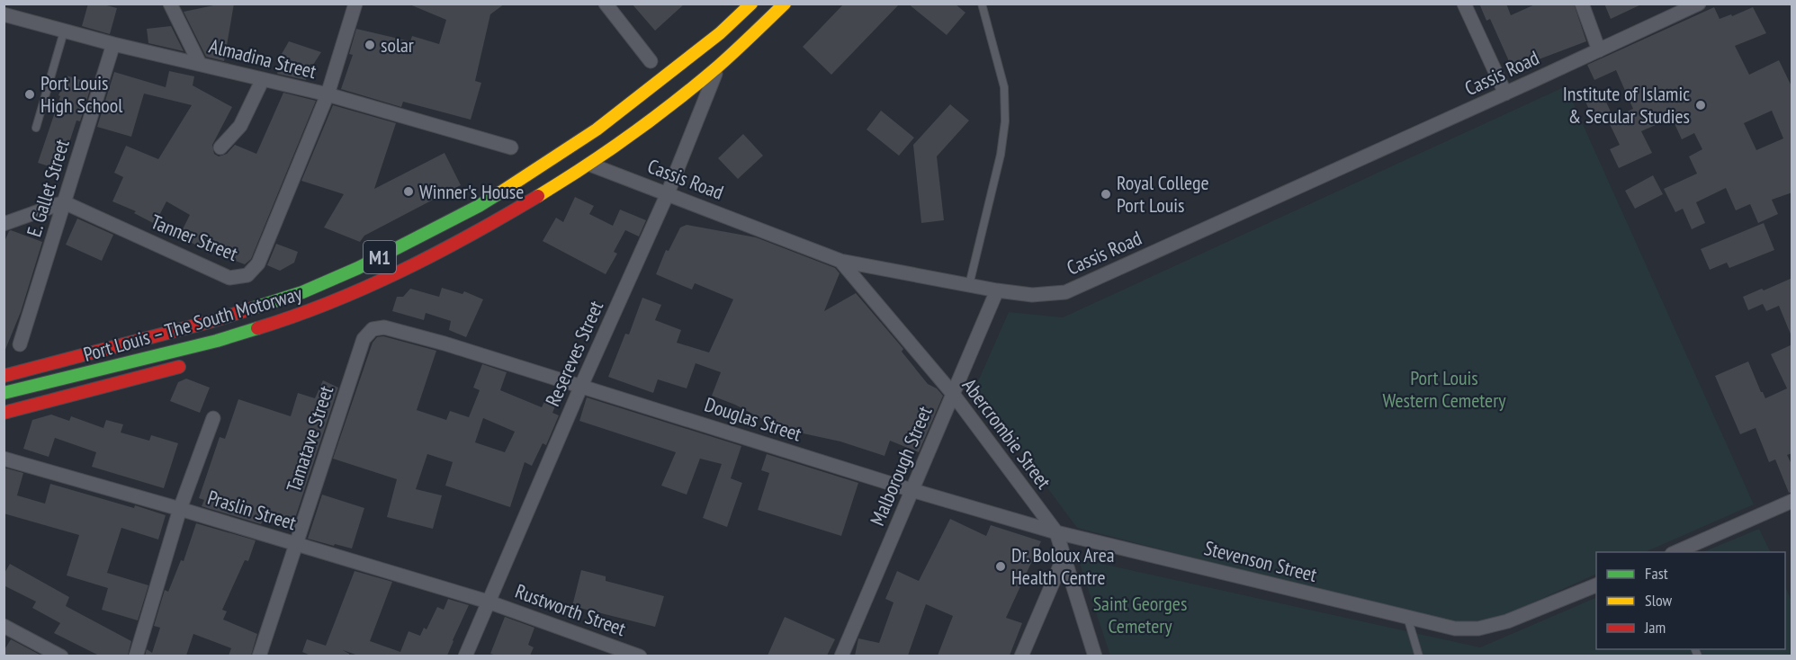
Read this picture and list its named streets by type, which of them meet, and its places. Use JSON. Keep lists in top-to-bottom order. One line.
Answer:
{"streets":{"highway":["M1","Port Louis – The South Motorway"],"street":["Almadina Street","Cassis Road","E. Gallet Street","Tanner Street","Resereves Street","Douglas Street","Abercrombie Street","Tamatave Street","Malborough Street","Praslin Street","Stevenson Street","Rustworth Street"]},"crossings":[["Almadina Street","E. Gallet Street"],["Almadina Street","Tanner Street"],["Cassis Road","Port Louis – The South Motorway"],["Cassis Road","Resereves Street"],["Cassis Road","Abercrombie Street"],["Cassis Road","Malborough Street"],["E. Gallet Street","Tanner Street"],["Port Louis – The South Motorway","Resereves Street"],["Resereves Street","Douglas Street"],["Resereves Street","Tamatave Street"],["Resereves Street","Praslin Street"],["Resereves Street","Rustworth Street"],["Douglas Street","Tamatave Street"],["Douglas Street","Malborough Street"],["Douglas Street","Stevenson Street"],["Abercrombie Street","Malborough Street"],["Abercrombie Street","Stevenson Street"],["Tamatave Street","Praslin Street"],["Malborough Street","Stevenson Street"],["Praslin Street","Rustworth Street"]],"parks":["Port Louis Western Cemetery","Saint Georges Cemetery"],"places":["solar","Port Louis High School","Institute of Islamic & Secular Studies","Winner's House","Royal College Port Louis","Dr. Boloux Area Health Centre"],"legend":["Fast","Slow","Jam"]}
